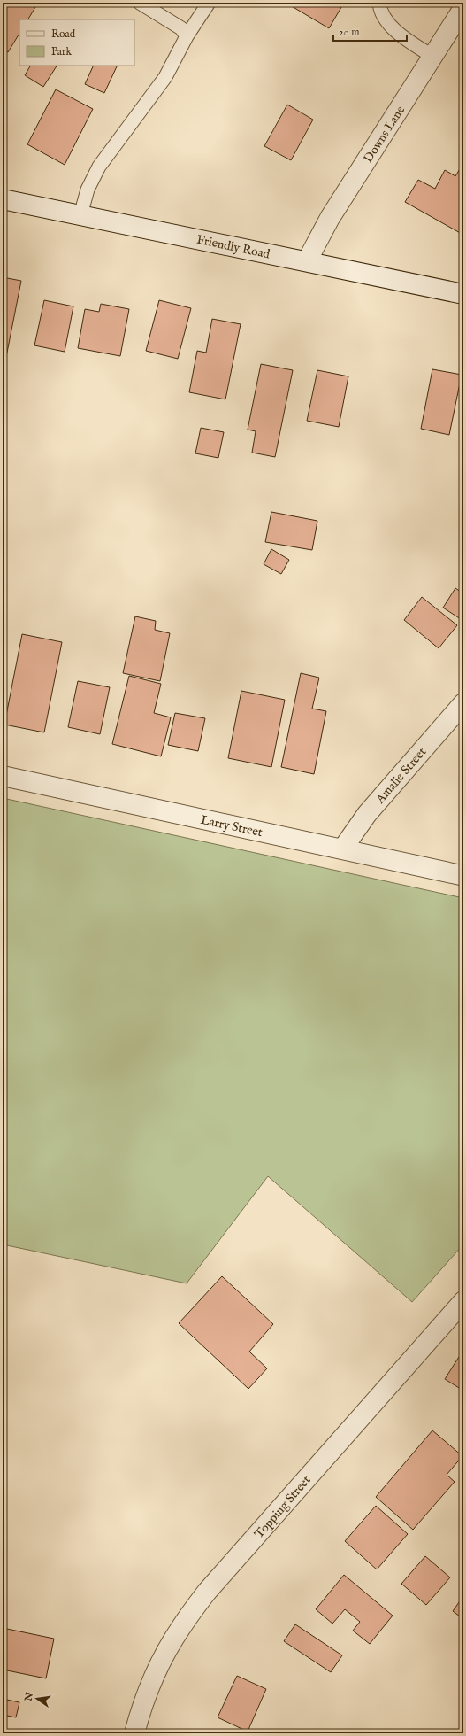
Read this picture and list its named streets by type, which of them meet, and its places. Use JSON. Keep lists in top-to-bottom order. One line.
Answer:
{"streets":{"street":["Downs Lane","Friendly Road","Amalie Street","Larry Street","Topping Street"]},"crossings":[["Downs Lane","Friendly Road"],["Amalie Street","Larry Street"]],"legend":["Road","Park"],"scale_bar":"20 m","north":"left"}
